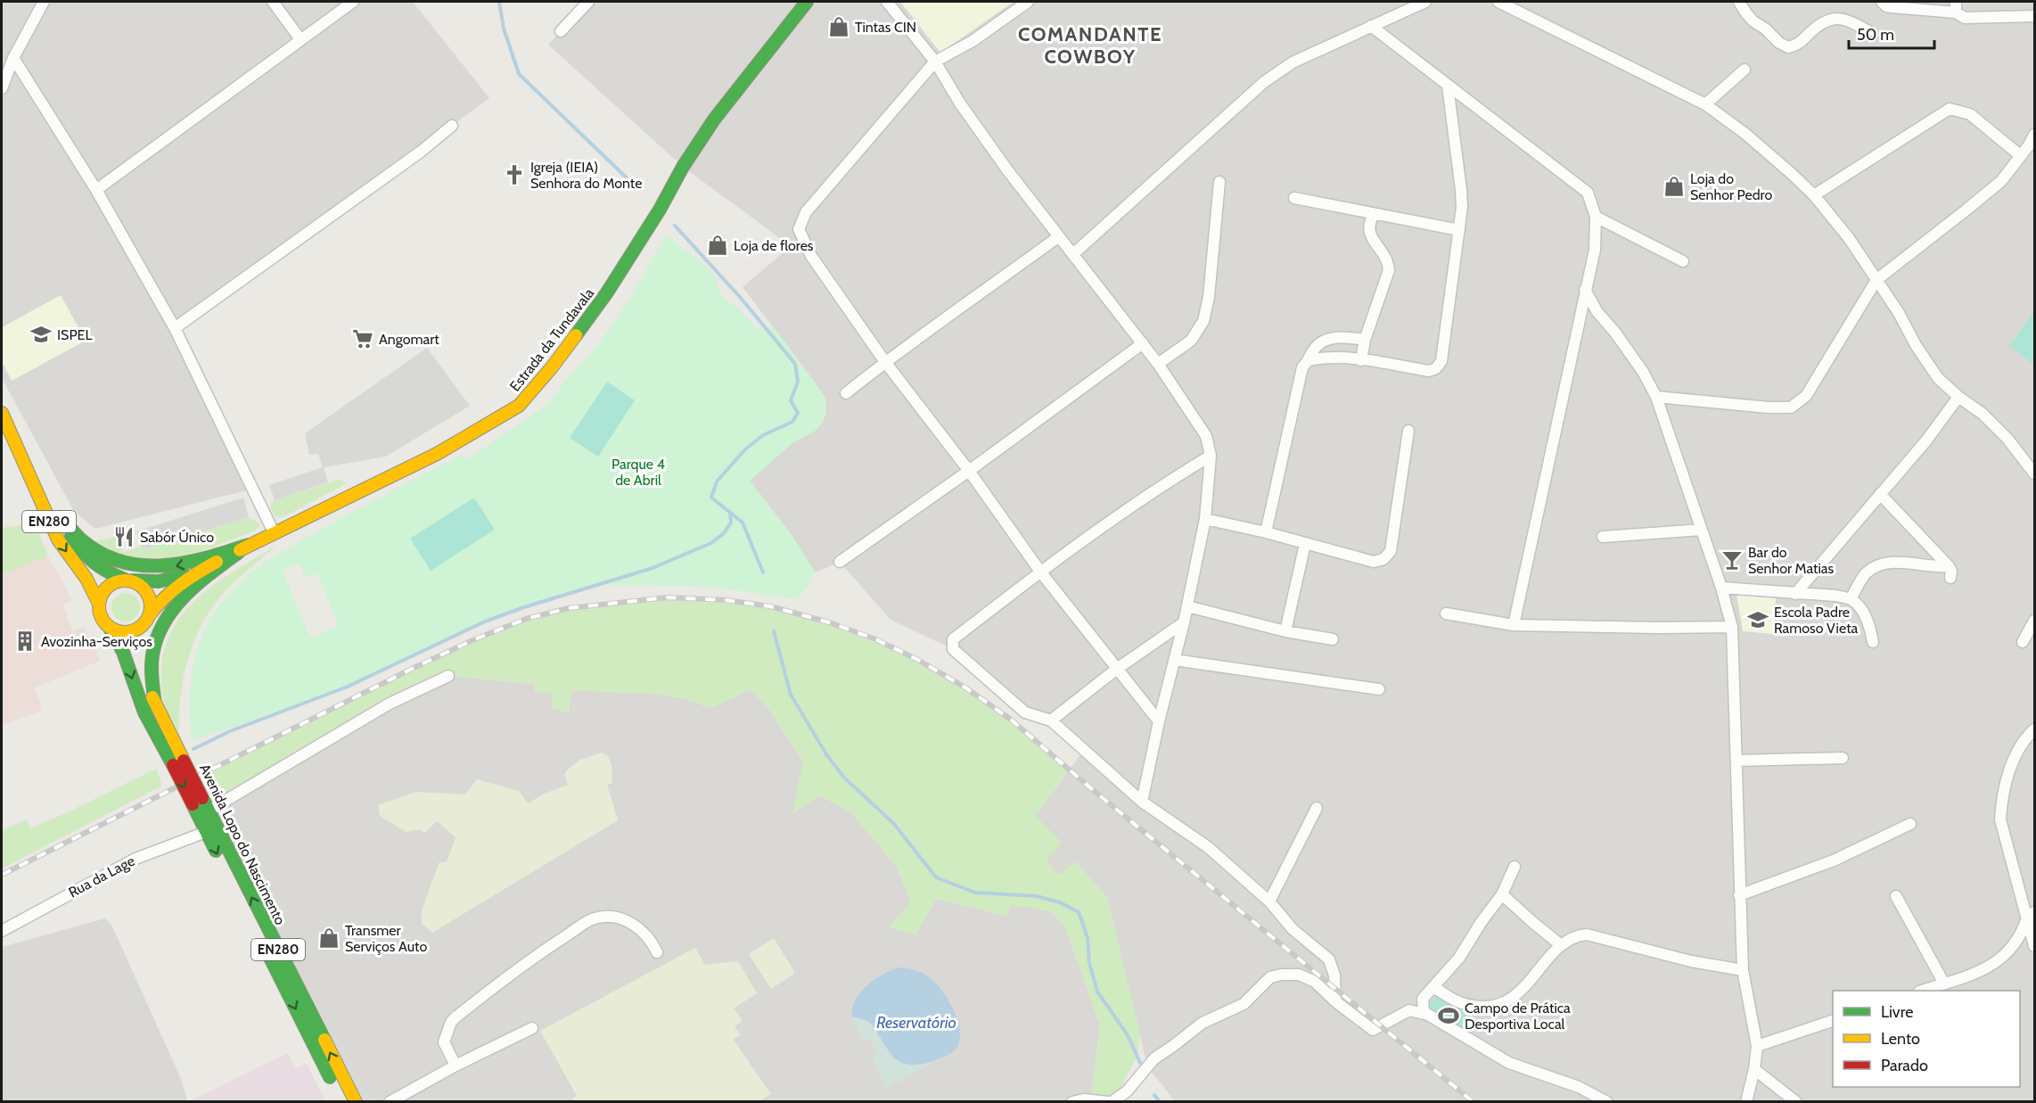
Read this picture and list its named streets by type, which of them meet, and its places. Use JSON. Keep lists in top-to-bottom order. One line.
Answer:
{"streets":{"main road":["Estrada da Tundavala","EN280","Avenida Lopo do Nascimento"],"street":["Rua da Lage"]},"crossings":[["Estrada da Tundavala","EN280"],["Estrada da Tundavala","Avenida Lopo do Nascimento"],["EN280","Avenida Lopo do Nascimento"],["Avenida Lopo do Nascimento","Rua da Lage"]],"districts":["COMANDANTE COWBOY"],"water":["Reservatório"],"parks":["Parque 4 de Abril"],"places":{"shop":["Tintas CIN","Loja do Senhor Pedro","Loja de flores","Transmer Serviços Auto"],"church":["Igreja (IEIA) Senhora do Monte"],"school or university":["ISPEL","Escola Padre Ramoso Vieta"],"supermarket":["Angomart"],"restaurant":["Sabór Único"],"bar":["Bar do Senhor Matias"],"building":["Avozinha-Serviços"],"sports":["Campo de Prática Desportiva Local"]},"legend":["Livre","Lento","Parado"],"scale_bar":"50 m"}
